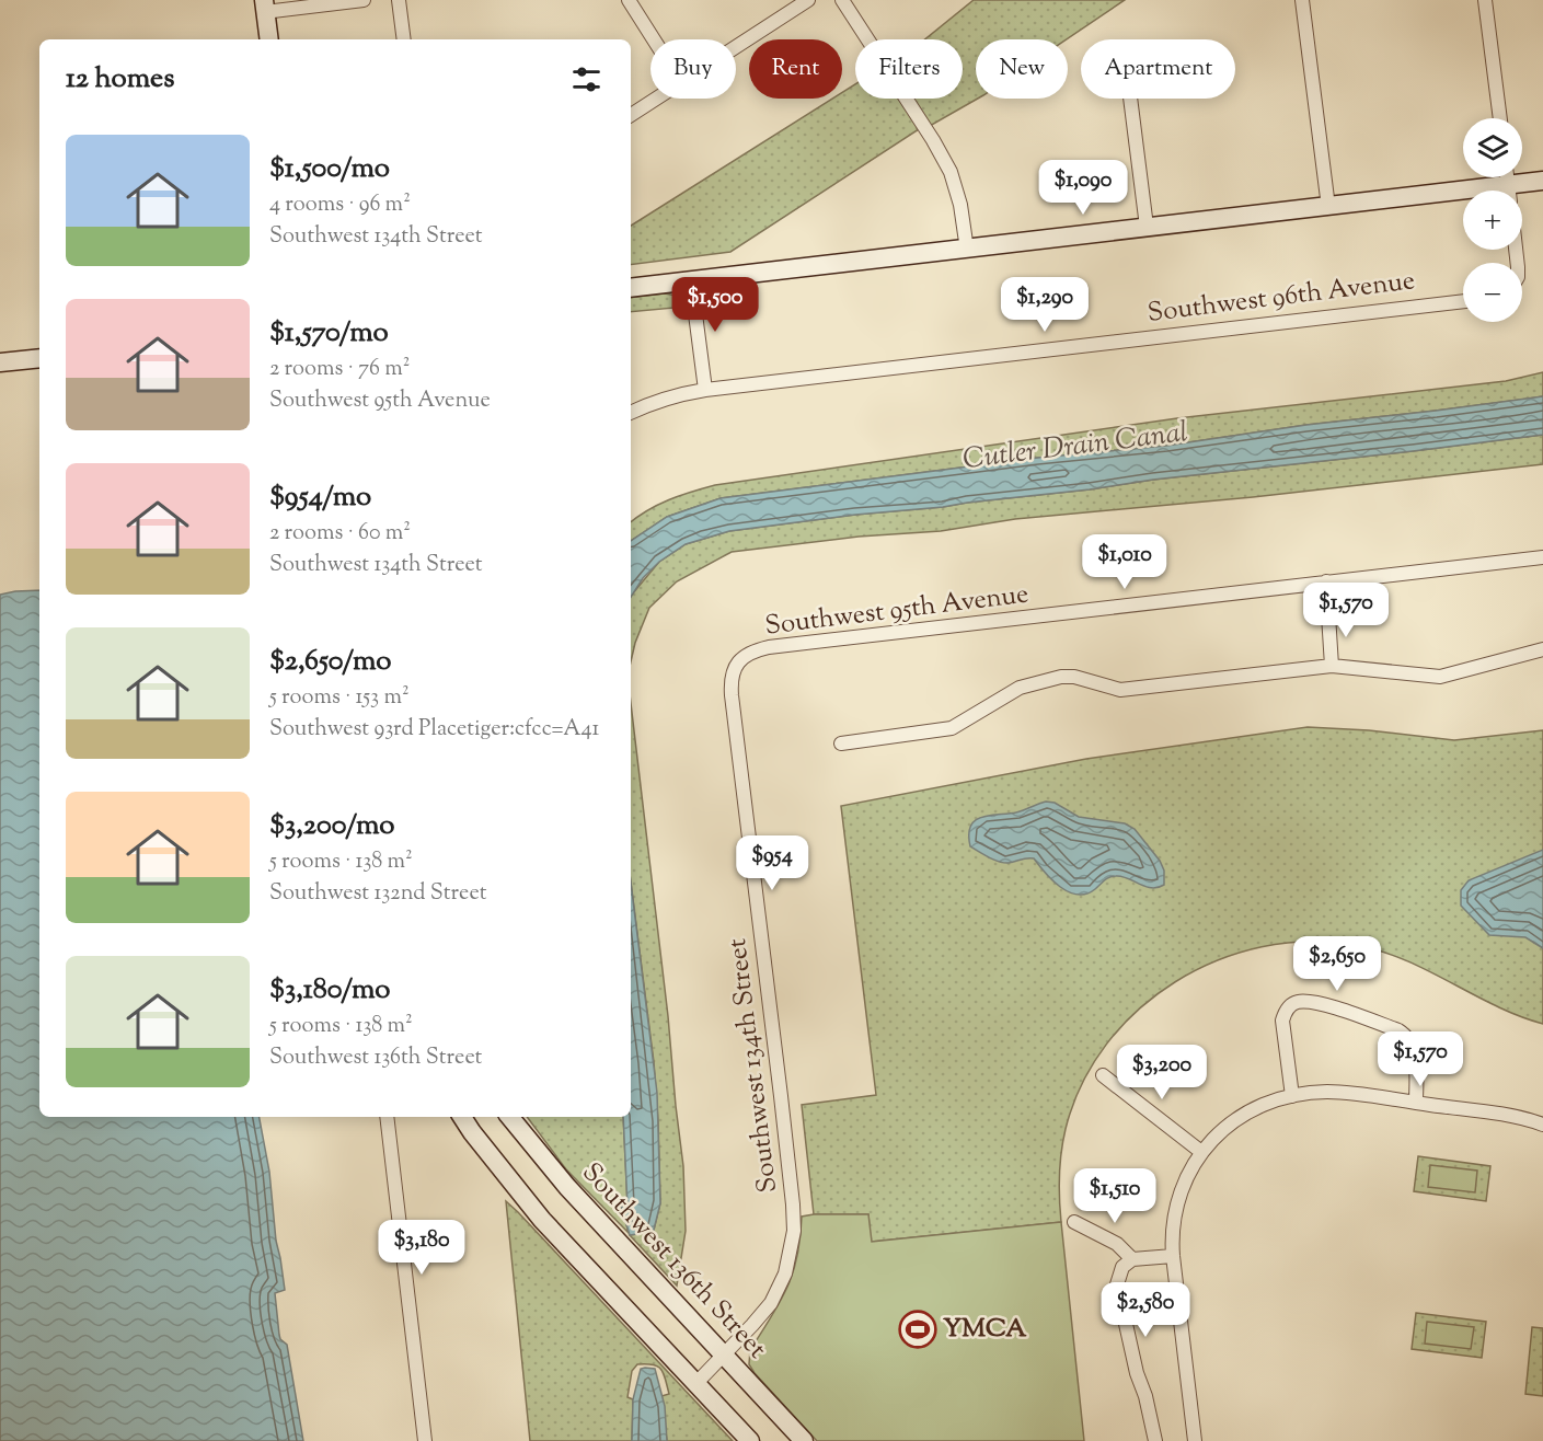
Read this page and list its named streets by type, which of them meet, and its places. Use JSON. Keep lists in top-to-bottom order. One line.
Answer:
{"streets":{"street":["Southwest 96th Avenue","Southwest 95th Avenue","Southwest 134th Street","Southwest 136th Street"]},"crossings":[["Southwest 95th Avenue","Southwest 134th Street"],["Southwest 134th Street","Southwest 136th Street"]],"water":["Cutler Drain Canal"],"places":{"sports":["YMCA"]},"page":{"chip":["Buy","Rent","Filters","New","Apartment"],"heading":"12 homes","map_buttons":["+","−"],"list":[{"name":"$1,500/mo","note":"4 rooms · 96 m² · Southwest 134th Street"},{"name":"$1,570/mo","note":"2 rooms · 76 m² · Southwest 95th Avenue"},{"name":"$954/mo","note":"2 rooms · 60 m² · Southwest 134th Street"},{"name":"$2,650/mo","note":"5 rooms · 153 m² · Southwest 93rd Placetiger:cfcc=A41"},{"name":"$3,200/mo","note":"5 rooms · 138 m² · Southwest 132nd Street"},{"name":"$3,180/mo","note":"5 rooms · 138 m² · Southwest 136th Street"}],"price":["$1,090","$1,500","$1,290","$1,010","$1,570","$954","$2,650","$1,570","$3,200","$1,510","$3,180","$2,580"]}}
